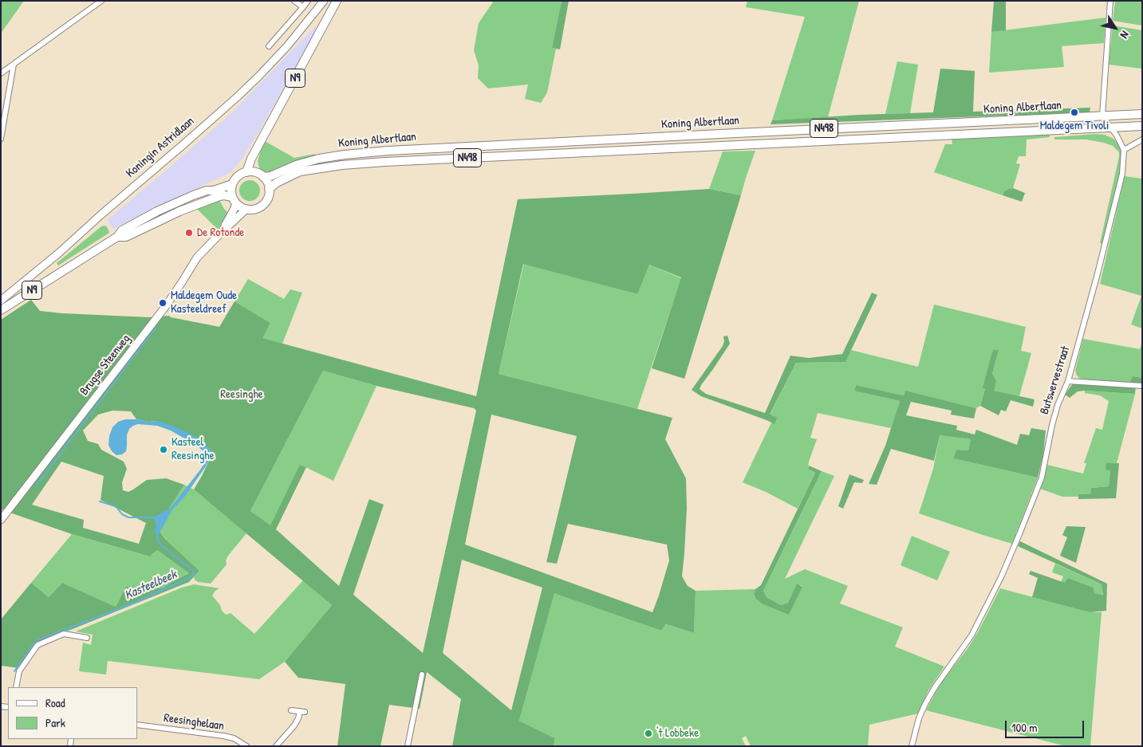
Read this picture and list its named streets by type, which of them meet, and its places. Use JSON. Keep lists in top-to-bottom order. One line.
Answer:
{"streets":{"main road":["N9","Koning Albertlaan","N498","Koningin Astridlaan","Brugse Steenweg"],"street":["Butswervestraat","Reesinghelaan"]},"crossings":[["N9","Koning Albertlaan"],["N9","Brugse Steenweg"],["Koning Albertlaan","Brugse Steenweg"]],"water":["Kasteelbeek"],"parks":["Reesinghe"],"places":["Maldegem Tivoli","De Rotonde","Maldegem Oude Kasteeldreef","Kasteel Reesinghe","'t Lobbeke"],"legend":["Road","Park"],"scale_bar":"100 m","north":"bottom right"}
